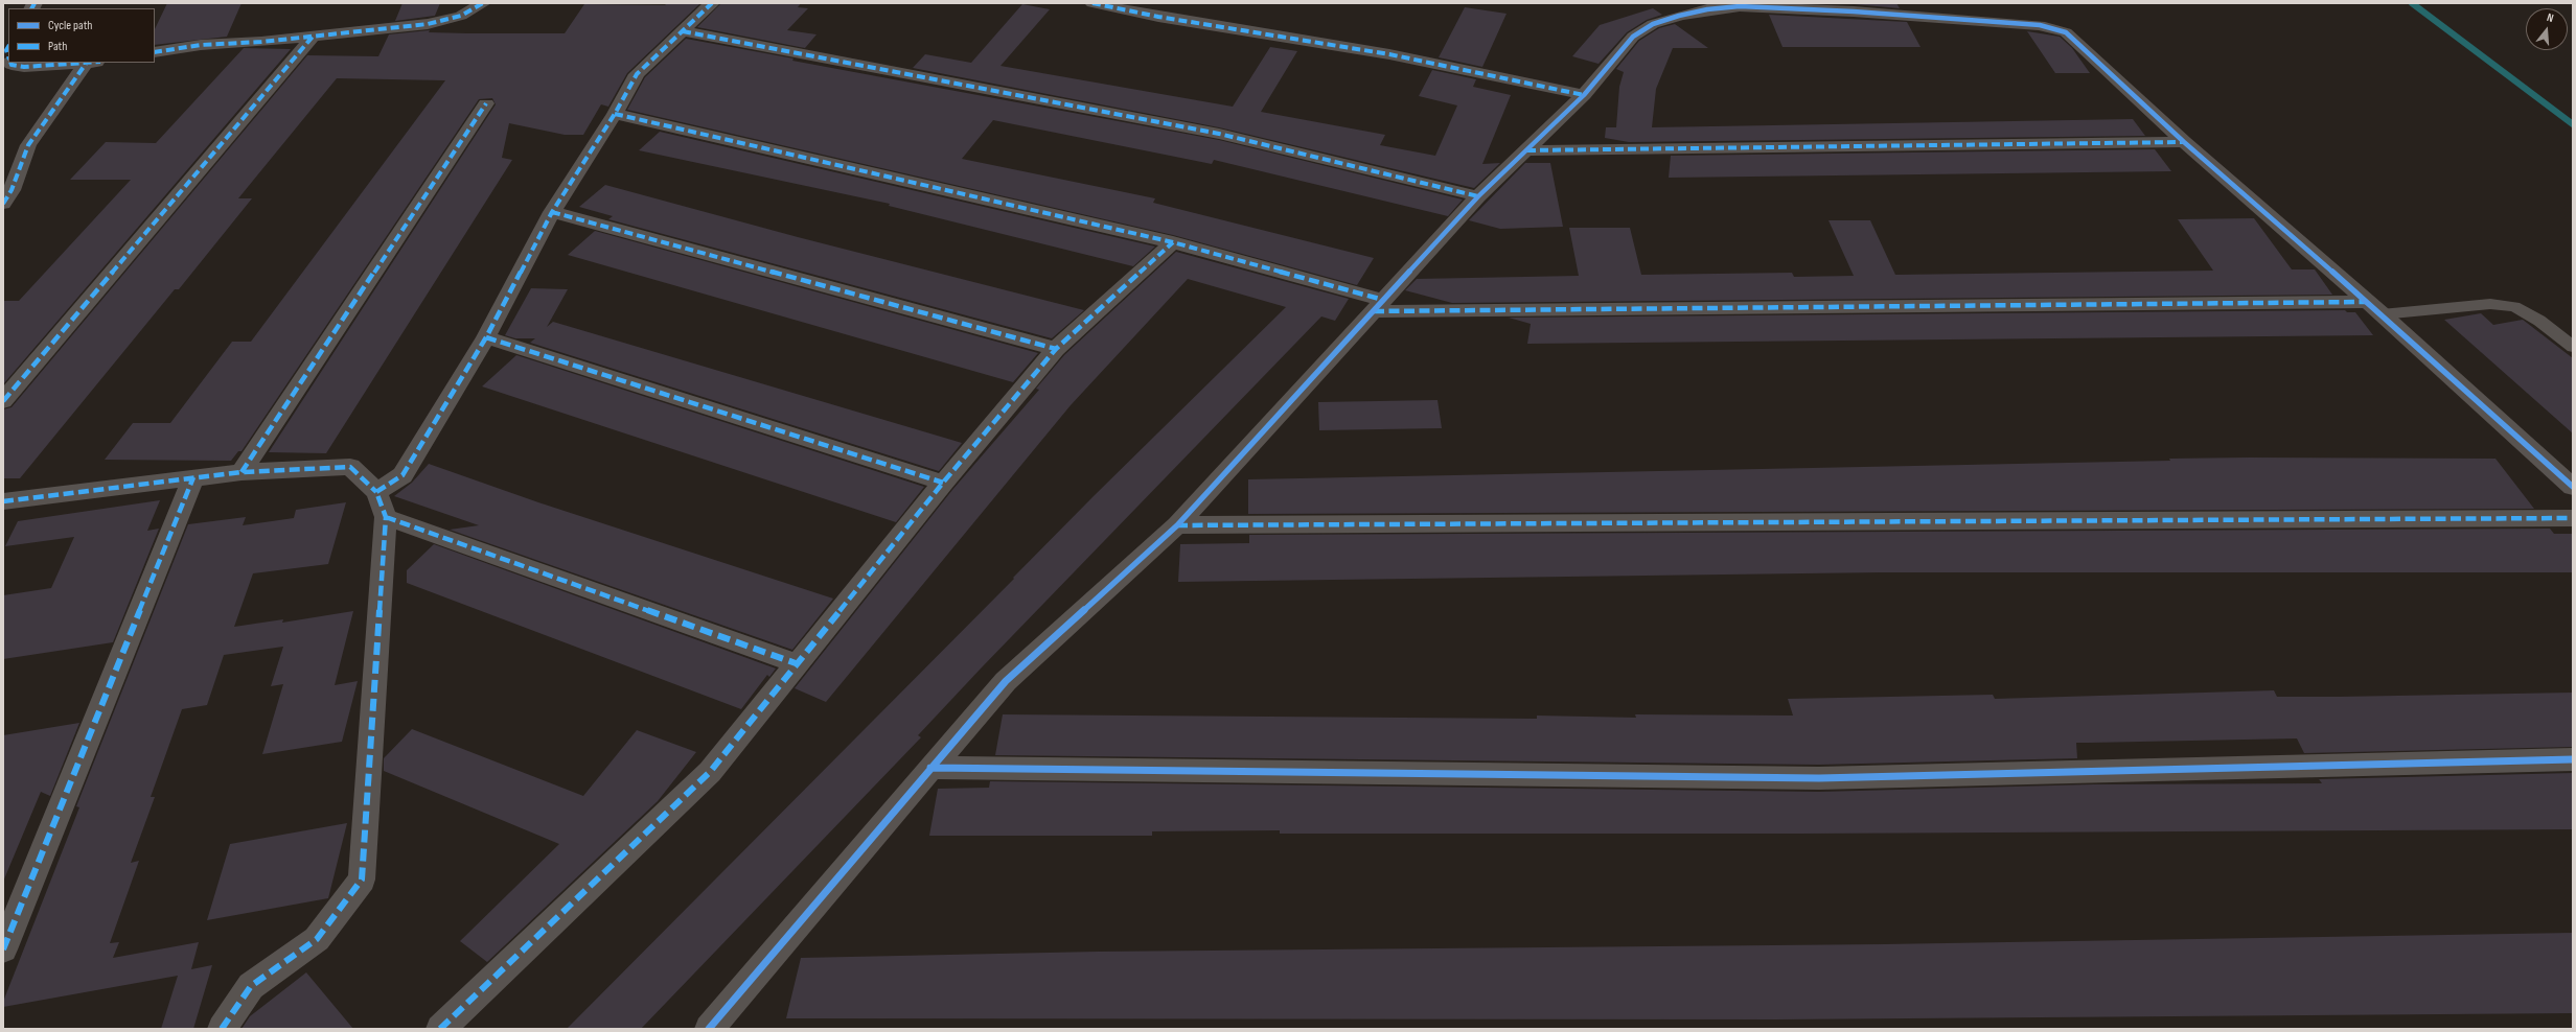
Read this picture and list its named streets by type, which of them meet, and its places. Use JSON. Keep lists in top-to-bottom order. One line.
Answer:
{"legend":["Cycle path","Path"],"north":"top"}
